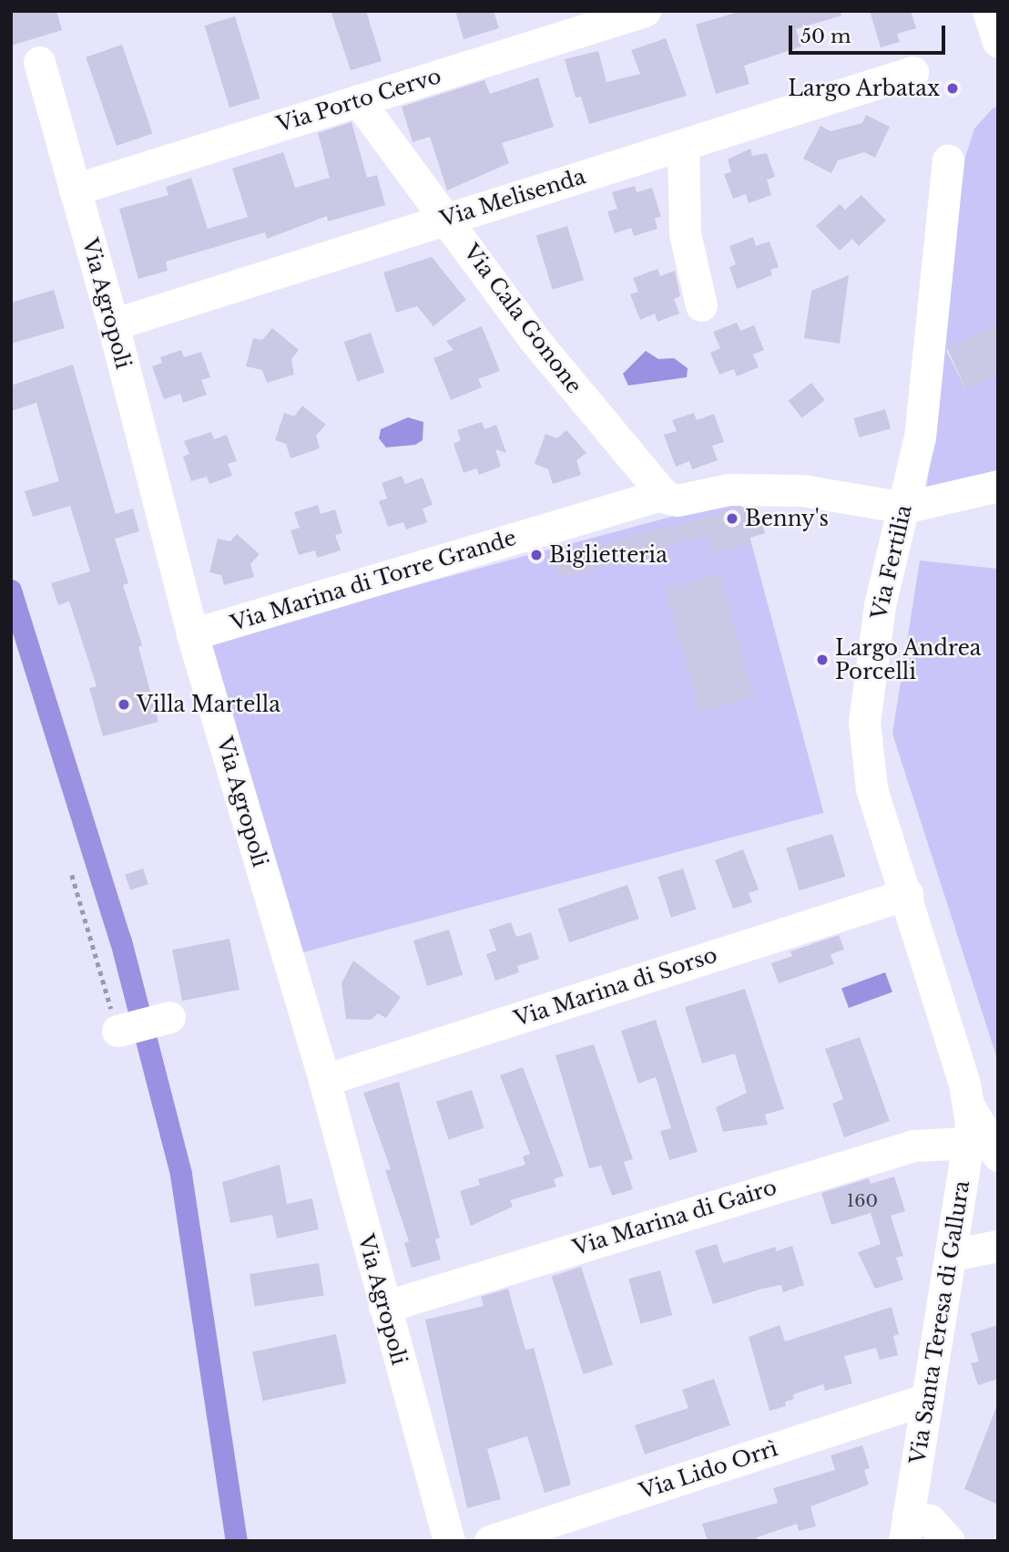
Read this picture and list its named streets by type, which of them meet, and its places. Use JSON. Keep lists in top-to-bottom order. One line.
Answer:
{"streets":{"street":["Via Porto Cervo","Via Melisenda","Via Agropoli","Via Cala Gonone","Via Fertilia","Via Marina di Torre Grande","Via Marina di Sorso","Via Marina di Gairo","Via Santa Teresa di Gallura","Via Lido Orrì"]},"crossings":[["Via Porto Cervo","Via Agropoli"],["Via Porto Cervo","Via Cala Gonone"],["Via Melisenda","Via Agropoli"],["Via Melisenda","Via Cala Gonone"],["Via Agropoli","Via Marina di Torre Grande"],["Via Agropoli","Via Marina di Sorso"],["Via Agropoli","Via Marina di Gairo"],["Via Cala Gonone","Via Marina di Torre Grande"],["Via Fertilia","Via Marina di Torre Grande"],["Via Fertilia","Via Marina di Sorso"],["Via Fertilia","Via Santa Teresa di Gallura"],["Via Marina di Gairo","Via Santa Teresa di Gallura"],["Via Santa Teresa di Gallura","Via Lido Orrì"]],"places":["Largo Arbatax","Benny's","Biglietteria","Largo Andrea Porcelli","Villa Martella"],"house_numbers":["160"],"scale_bar":"50 m"}
